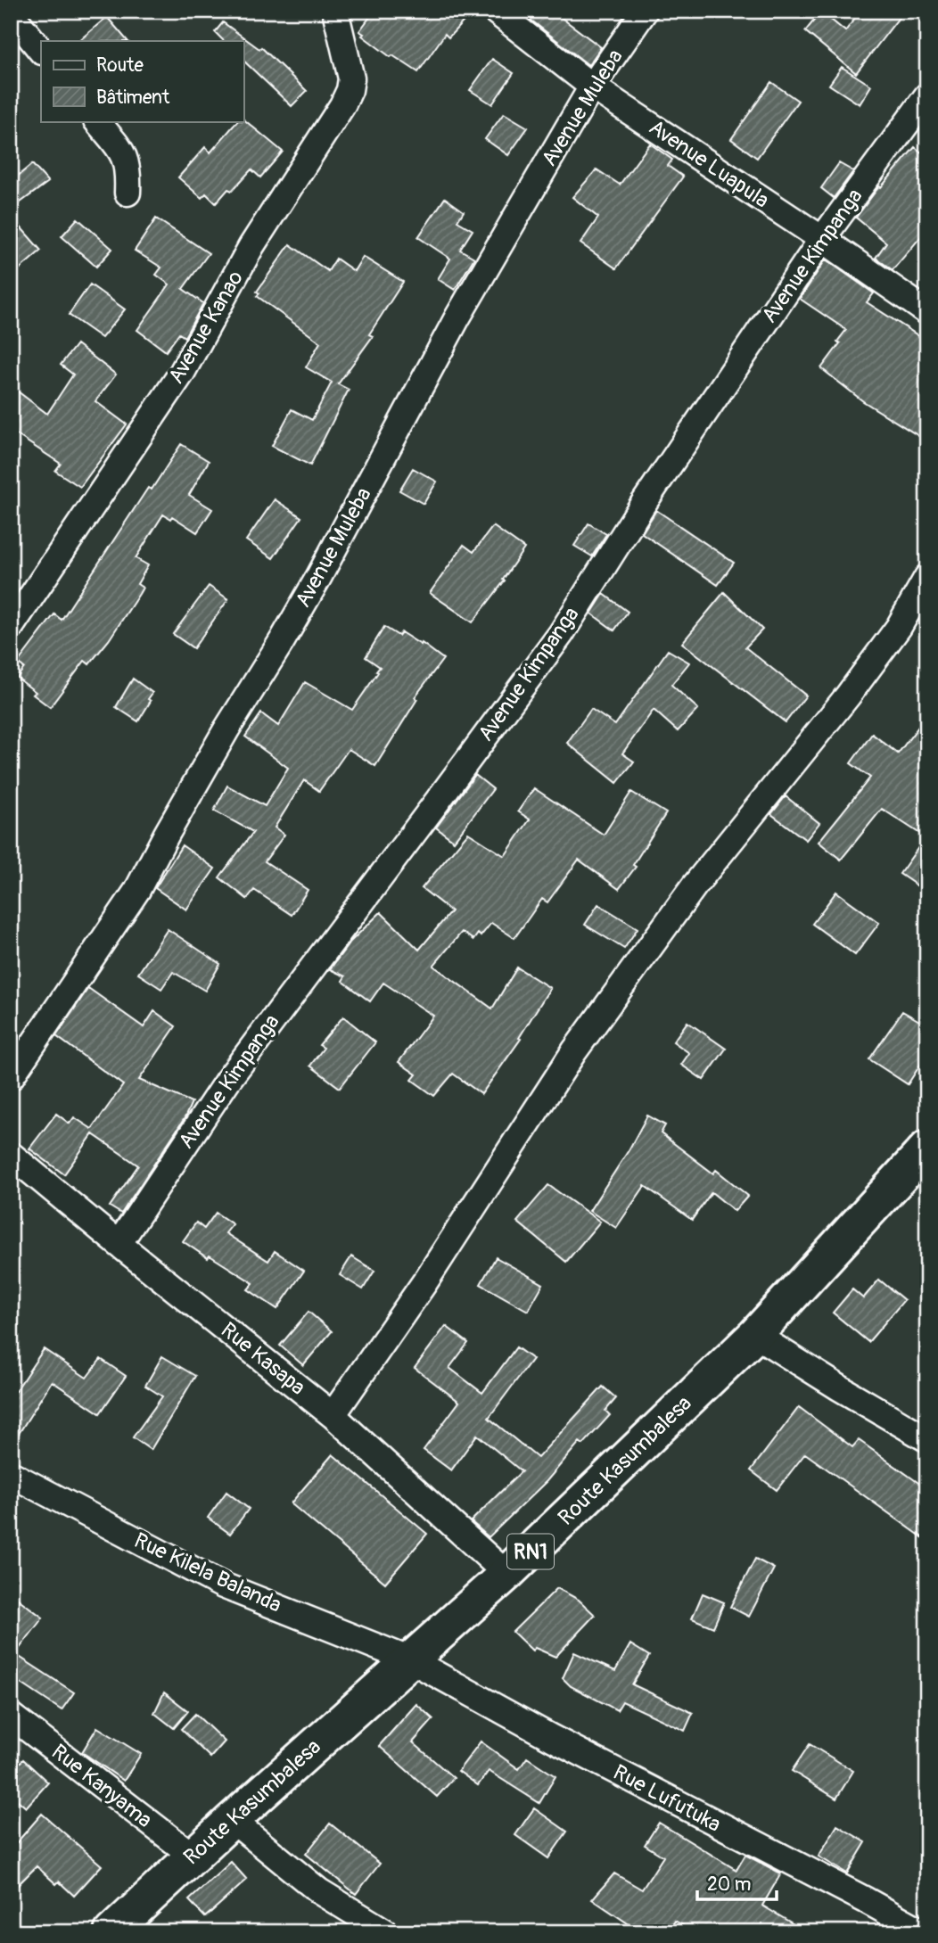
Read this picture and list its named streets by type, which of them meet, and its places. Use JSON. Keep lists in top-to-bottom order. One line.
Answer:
{"streets":{"highway":["Route Kasumbalesa","RN1"],"street":["Avenue Muleba","Avenue Luapula","Avenue Kimpanga","Avenue Kanao","Rue Kasapa","Rue Kilela Balanda","Rue Kanyama","Rue Lufutuka"]},"crossings":[["Avenue Muleba","Avenue Luapula"],["Avenue Luapula","Avenue Kimpanga"],["Avenue Kimpanga","Rue Kasapa"],["Rue Kasapa","Route Kasumbalesa"],["Route Kasumbalesa","Rue Kilela Balanda"],["Route Kasumbalesa","Rue Kanyama"],["Route Kasumbalesa","Rue Lufutuka"],["Rue Kilela Balanda","Rue Lufutuka"]],"legend":["Route","Bâtiment"],"scale_bar":"20 m"}
